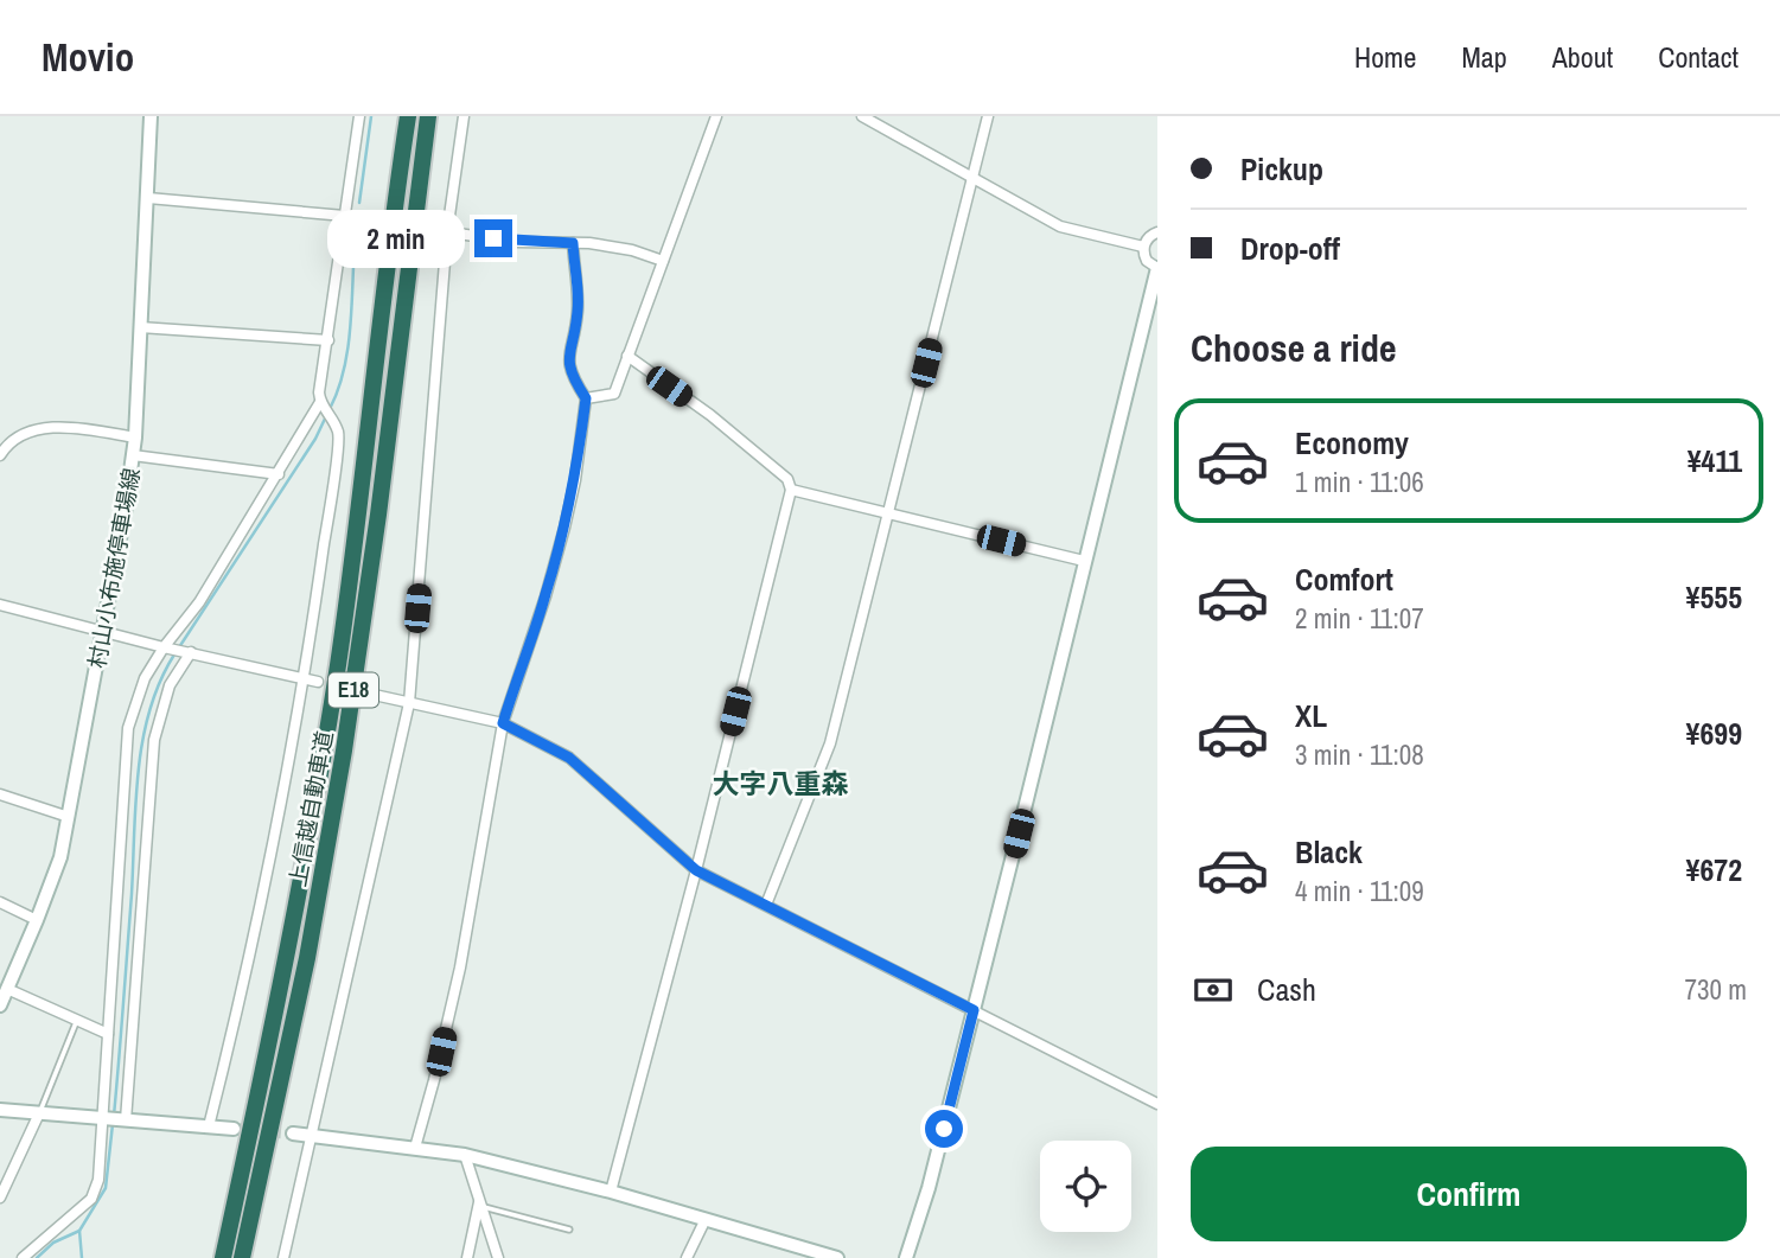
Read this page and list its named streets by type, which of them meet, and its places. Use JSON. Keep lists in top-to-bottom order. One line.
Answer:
{"streets":{"highway":["E18","上信越自動車道"],"street":["村山小布施停車場線"]},"districts":["大字八重森"],"page":{"header":"Movio","nav":["Home","Map","About","Contact"],"banner":["Pickup","Drop-off"],"bubble":"2 min","heading":"Choose a ride","list":[{"name":"Economy","note":"1 min · 11:06","value":"¥411"},{"name":"Comfort","note":"2 min · 11:07","value":"¥555"},{"name":"XL","note":"3 min · 11:08","value":"¥699"},{"name":"Black","note":"4 min · 11:09","value":"¥672"}],"pay":["Cash","730 m"],"buttons":"Confirm"}}
